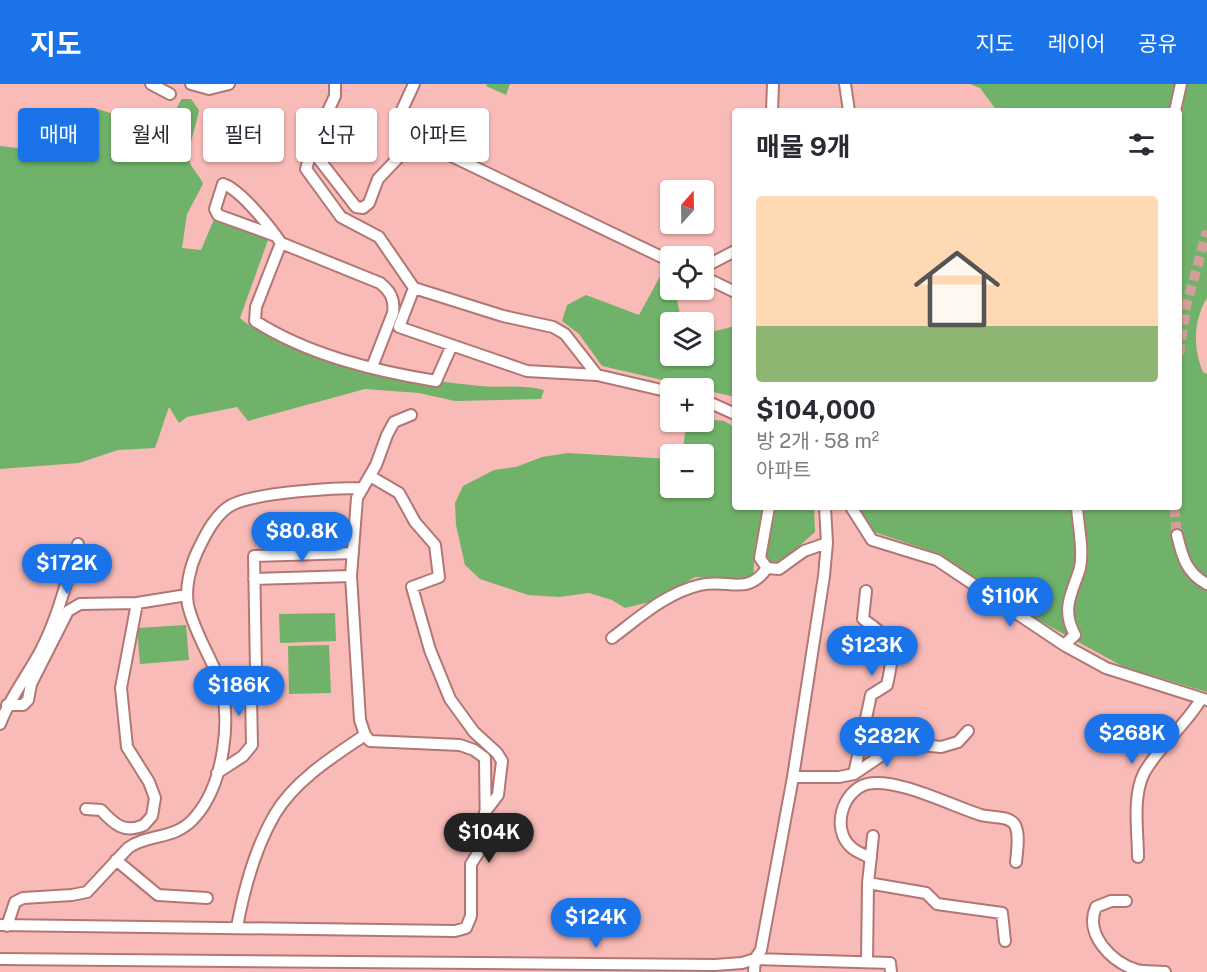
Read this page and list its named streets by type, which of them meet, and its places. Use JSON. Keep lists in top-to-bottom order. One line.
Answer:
{"north":"top","page":{"header":"지도","nav":["지도","레이어","공유"],"chip":["매매","월세","필터","신규","아파트"],"heading":"매물 9개","map_buttons":["+","−"],"list":[{"name":"$104,000","note":"방 2개 · 58 m² · 아파트"}],"price":["$80.8K","$172K","$110K","$123K","$186K","$268K","$282K","$104K","$124K"]}}
